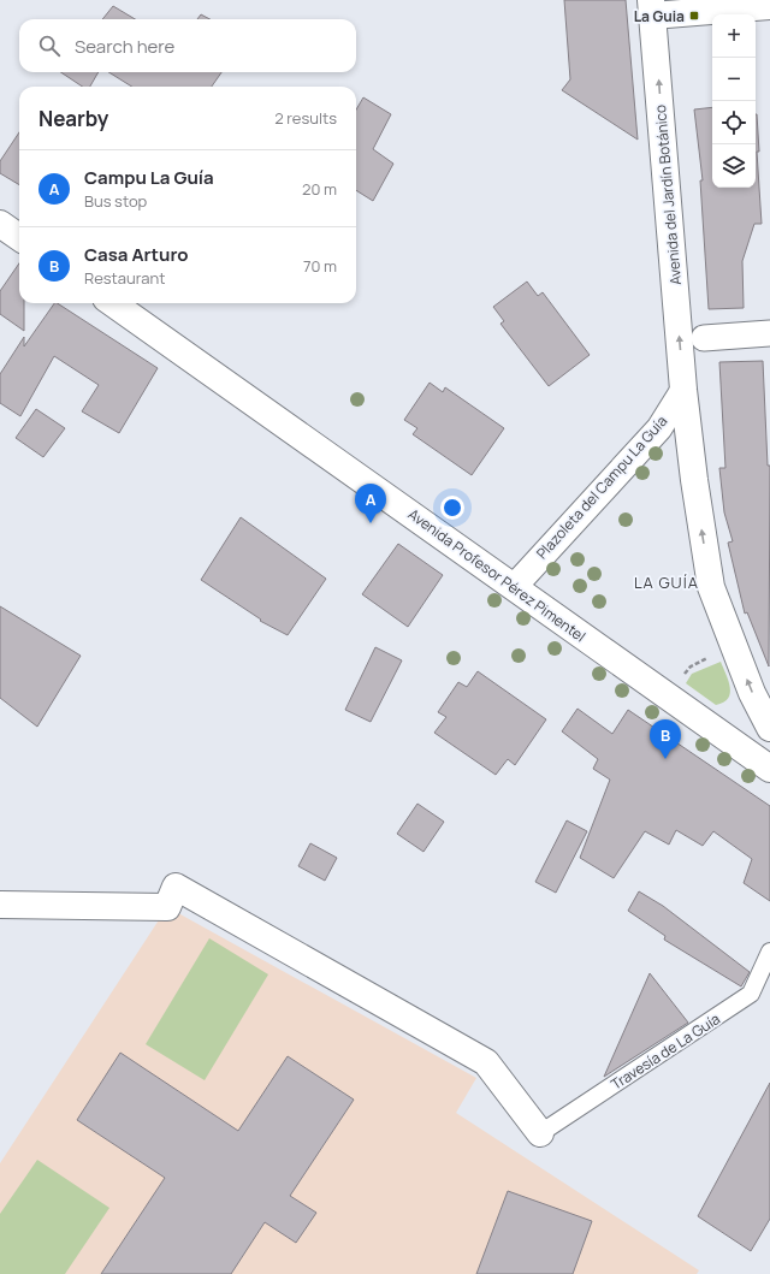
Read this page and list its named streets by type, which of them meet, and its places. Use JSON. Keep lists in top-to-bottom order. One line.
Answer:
{"streets":{"street":["Avenida del Jardín Botánico","Plazoleta del Campu La Guía","Avenida Profesor Pérez Pimentel"],"lane":["Travesía de La Guía"]},"crossings":[["Avenida del Jardín Botánico","Plazoleta del Campu La Guía"],["Plazoleta del Campu La Guía","Avenida Profesor Pérez Pimentel"]],"one_way":["Avenida del Jardín Botánico","Plazoleta del Campu La Guía"],"districts":["LA GUÍA"],"places":{"transit":["La Guia"]},"page":{"map_buttons":["+","−"],"search":"Search here","heading":["Nearby","2 results"],"list":[{"mark":"A","name":"Campu La Guía","note":"Bus stop","value":"20 m"},{"mark":"B","name":"Casa Arturo","note":"Restaurant","value":"70 m"}],"pins":["A","B"]}}
